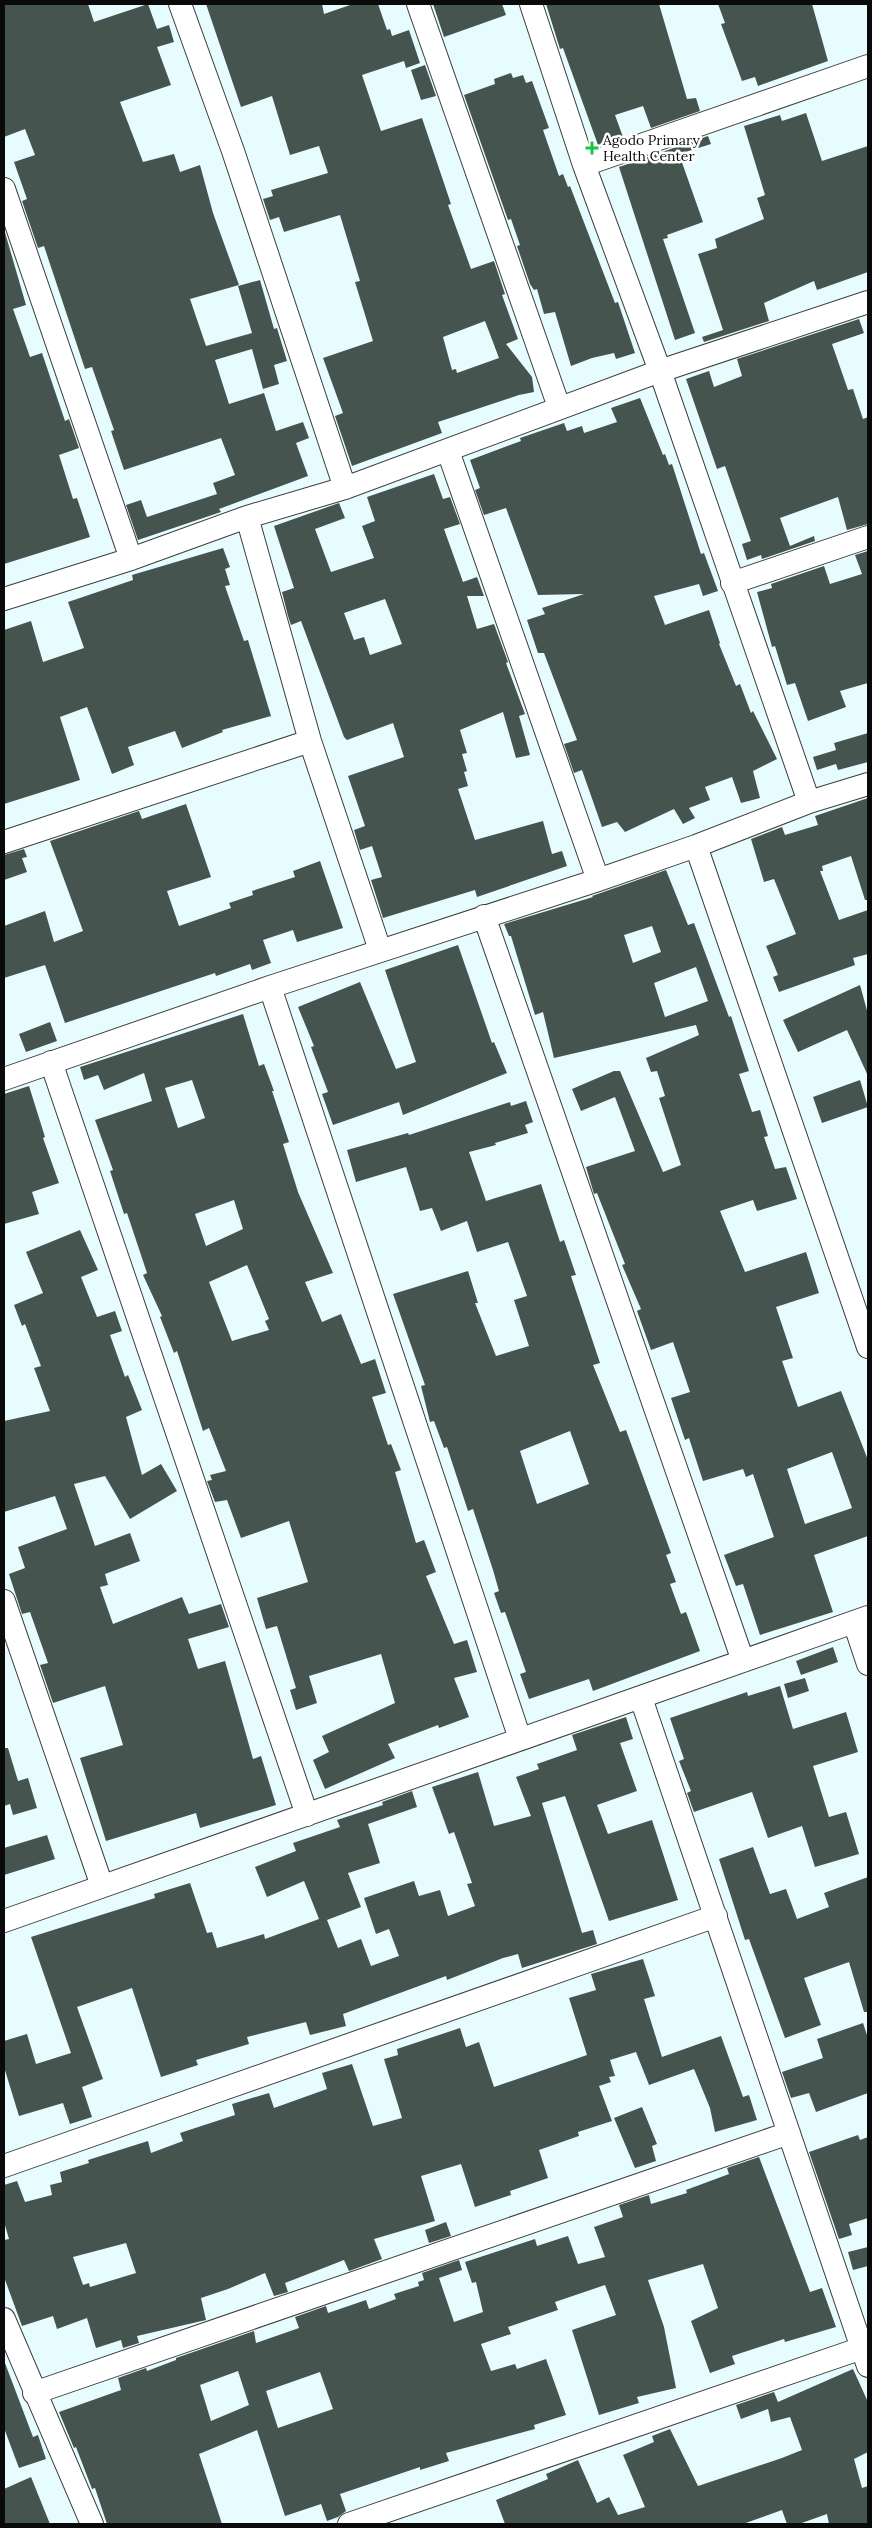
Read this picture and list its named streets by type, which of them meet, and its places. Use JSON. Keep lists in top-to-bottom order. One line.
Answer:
{"places":{"health":["Agodo Primary Health Center"]}}
